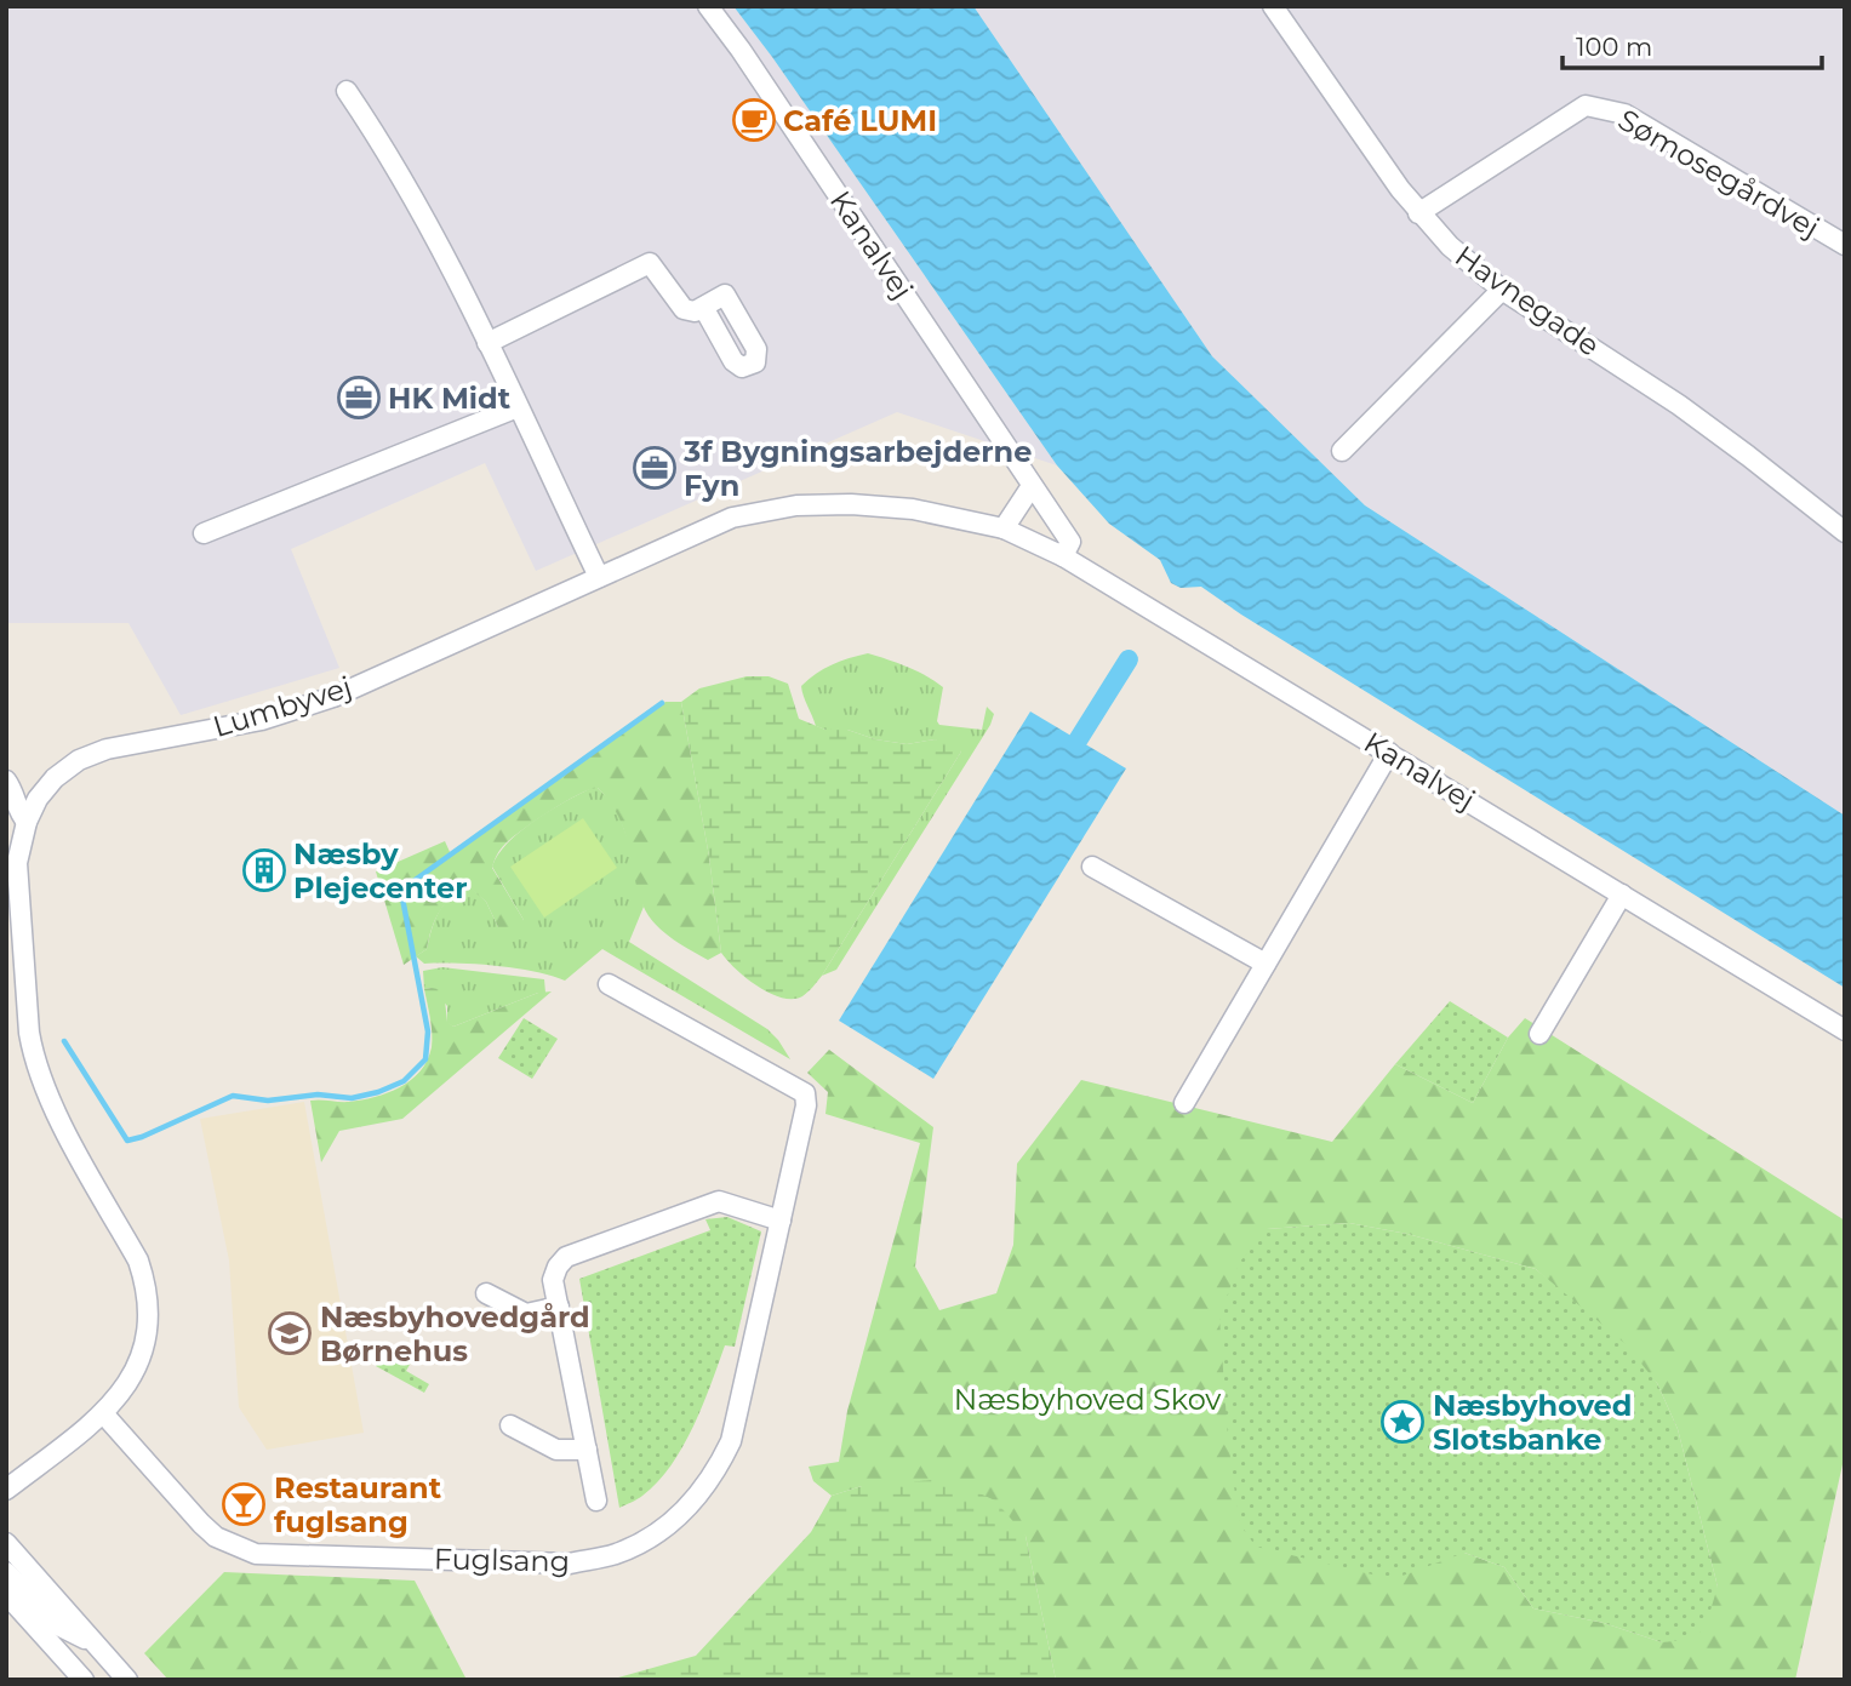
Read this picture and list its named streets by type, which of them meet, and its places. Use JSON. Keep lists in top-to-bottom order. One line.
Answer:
{"streets":{"street":["Sømosegårdvej","Kanalvej","Havnegade","Lumbyvej","Fuglsang"]},"crossings":[["Sømosegårdvej","Havnegade"],["Kanalvej","Lumbyvej"],["Lumbyvej","Fuglsang"]],"parks":["Næsbyhoved Skov"],"places":{"cafe":["Café LUMI"],"office":["HK Midt","3f Bygningsarbejderne Fyn"],"building":["Næsby Plejecenter"],"school or university":["Næsbyhovedgård Børnehus"],"place":["Næsbyhoved Slotsbanke"],"bar":["Restaurant fuglsang"]},"scale_bar":"100 m"}
